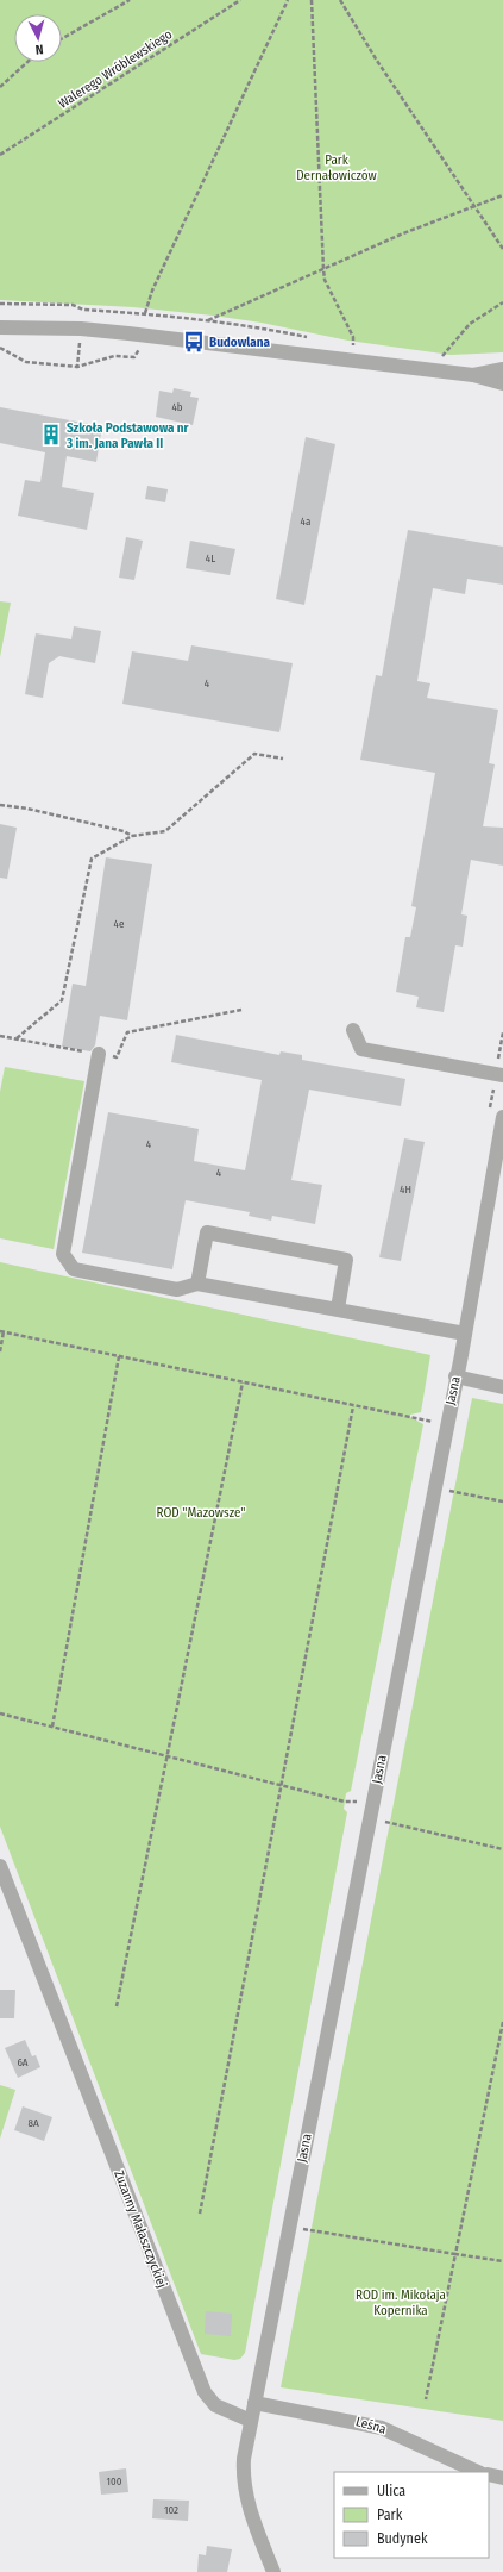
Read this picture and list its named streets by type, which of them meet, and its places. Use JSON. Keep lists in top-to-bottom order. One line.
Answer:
{"streets":{"street":["Jasna","Zuzanny Małaszczyckiej","Leśna"],"path":["Walerego Wróblewskiego"]},"crossings":[["Jasna","Zuzanny Małaszczyckiej"],["Jasna","Leśna"]],"parks":["Park Dernałowiczów","ROD \"Mazowsze\"","ROD im. Mikołaja Kopernika"],"places":{"bus stop":["Budowlana"],"building":["Szkoła Podstawowa nr 3 im. Jana Pawła II"]},"house_numbers":["4b","4a","4L","4","4e","4","4","4H","6A","8A","100","102"],"legend":["Ulica","Park","Budynek"],"north":"bottom"}
